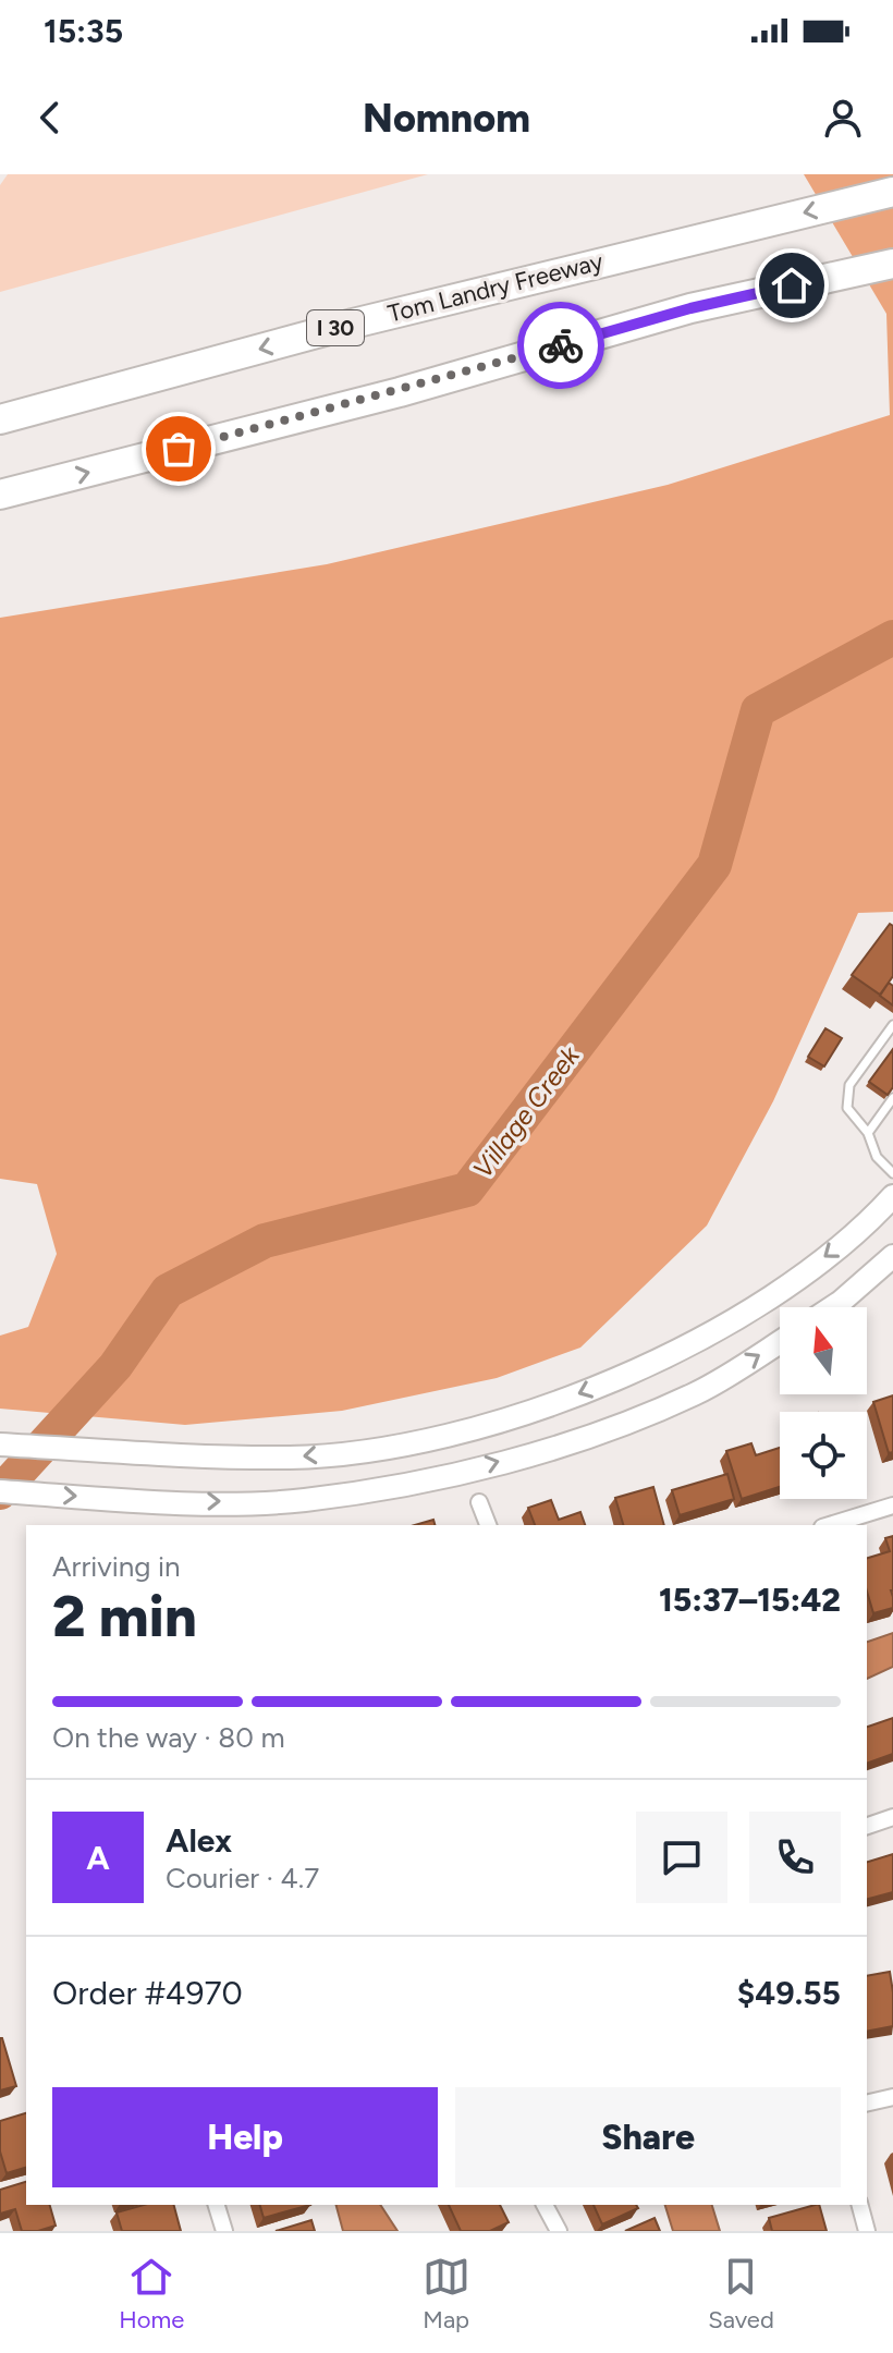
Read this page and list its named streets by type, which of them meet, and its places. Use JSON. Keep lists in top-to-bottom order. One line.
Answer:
{"streets":{"highway":["Tom Landry Freeway","I 30"]},"water":["Village Creek"],"north":"top","page":{"status":"15:35","header":"Nomnom","heading":["2 min","Arriving in","15:37–15:42"],"panel":["Alex","Courier · 4.7","Order #4970","$49.55"],"bar":"On the way · 80 m","round":"A","buttons":["Help","Share"],"tabs":["Home","Map","Saved"]}}
